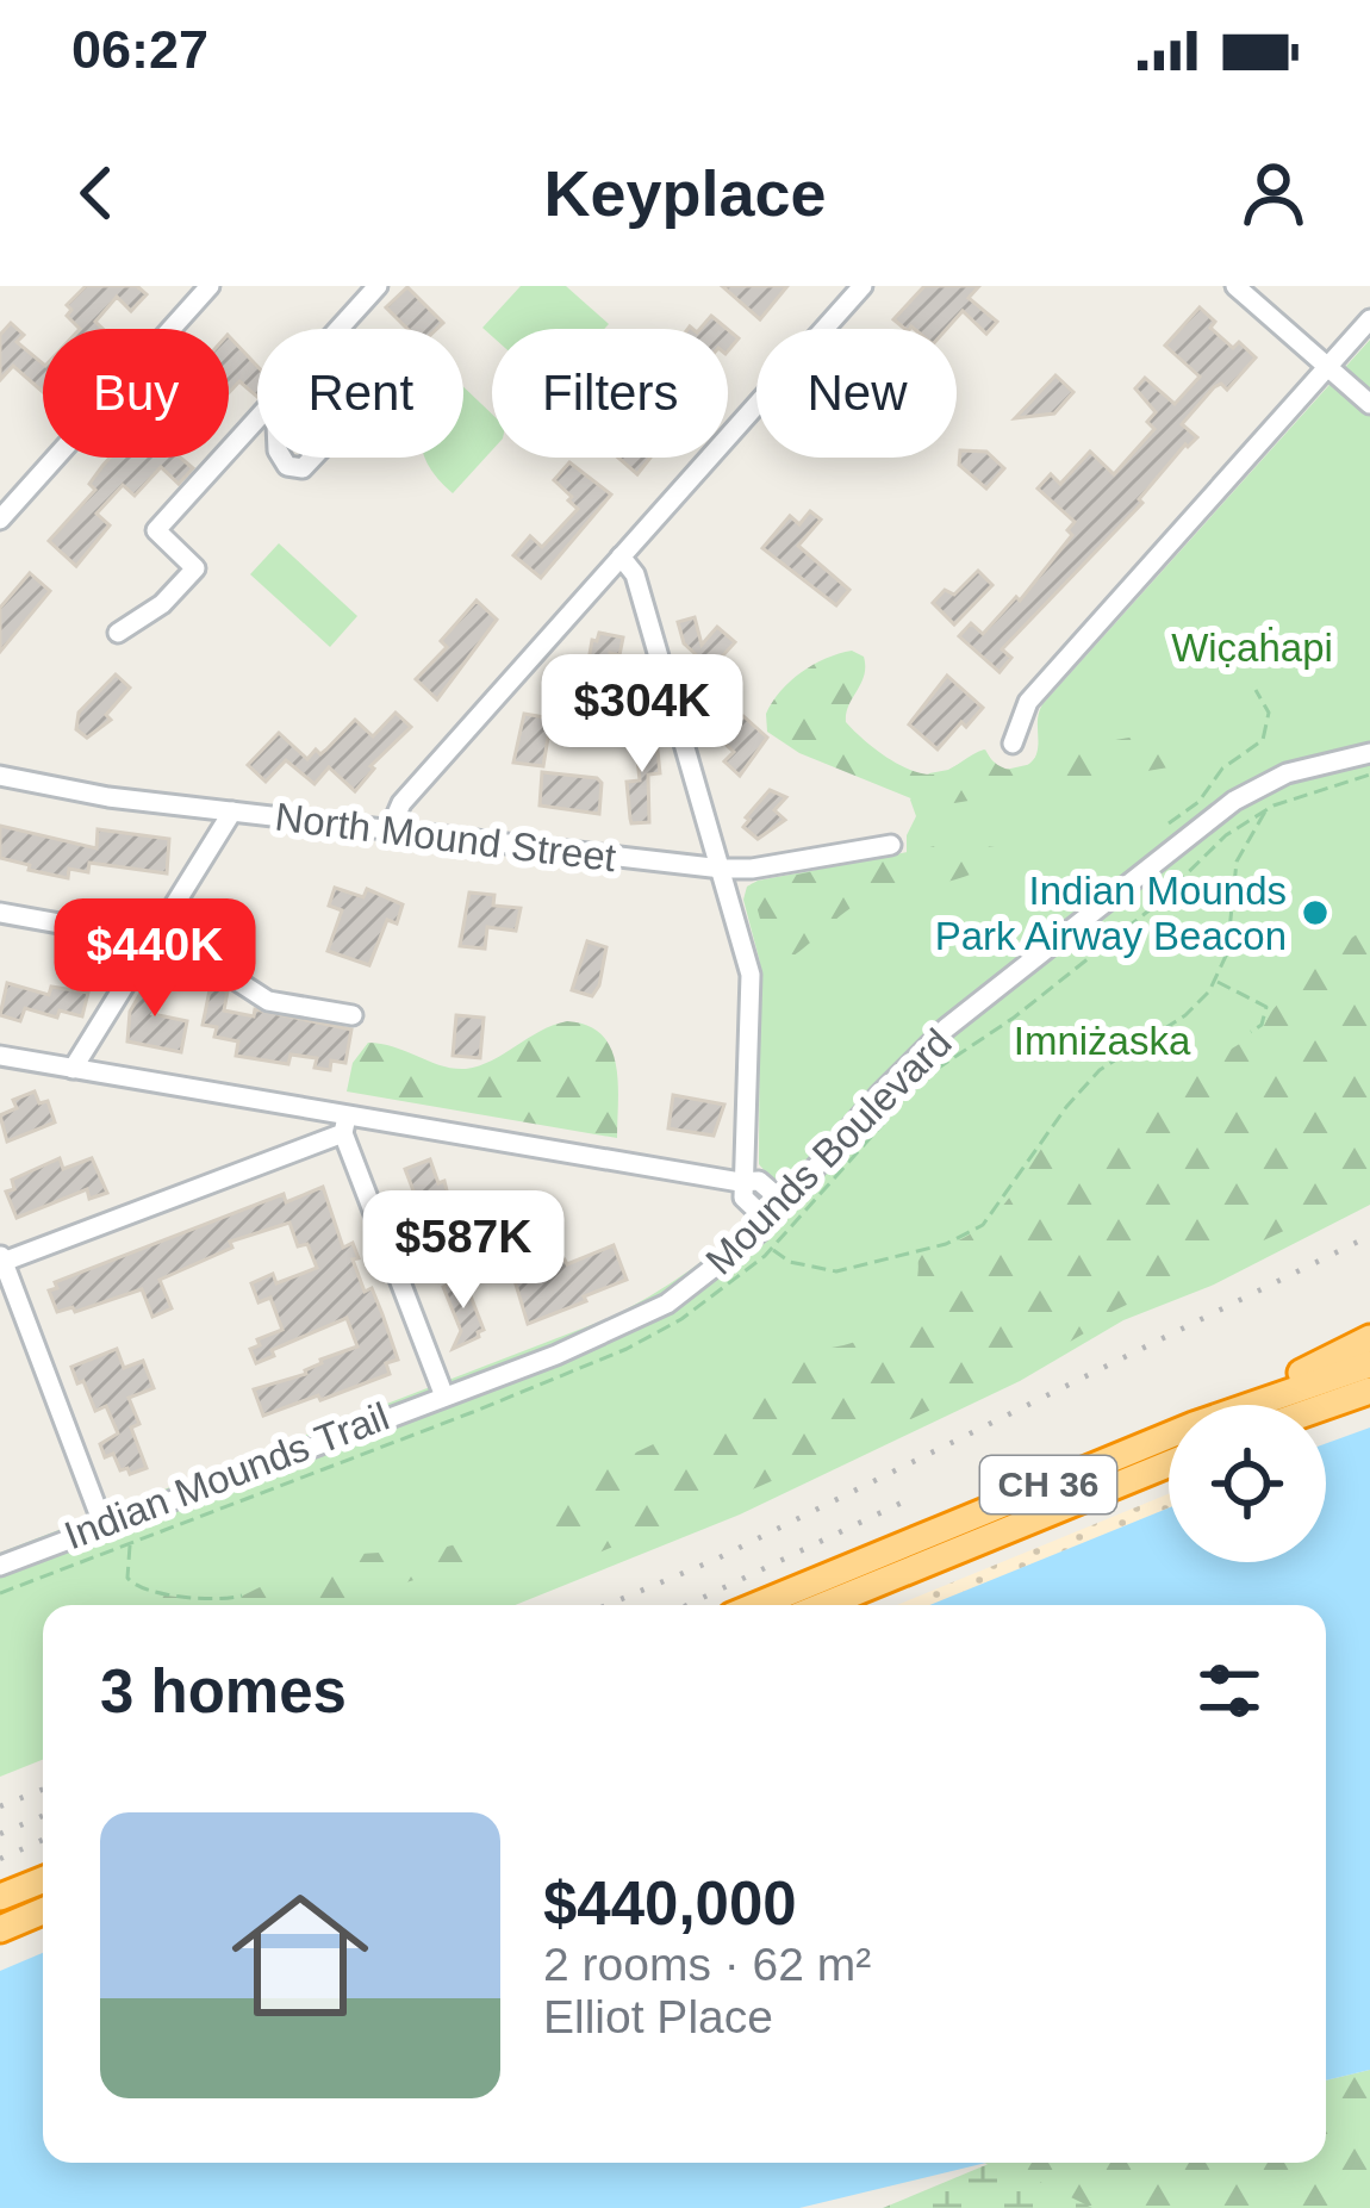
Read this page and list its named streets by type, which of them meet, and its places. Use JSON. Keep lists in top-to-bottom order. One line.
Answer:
{"streets":{"highway":["CH 36"],"street":["North Mound Street","Mounds Boulevard"],"path":["Indian Mounds Trail"]},"parks":["Wic̣aḣapi","Imniżaska"],"places":["Indian Mounds Park Airway Beacon"],"page":{"status":"06:27","header":"Keyplace","chip":["Buy","Rent","Filters","New"],"price":["$304K","$440K","$587K"],"heading":"3 homes","list":[{"name":"$440,000","note":"2 rooms · 62 m² · Elliot Place"}]}}
